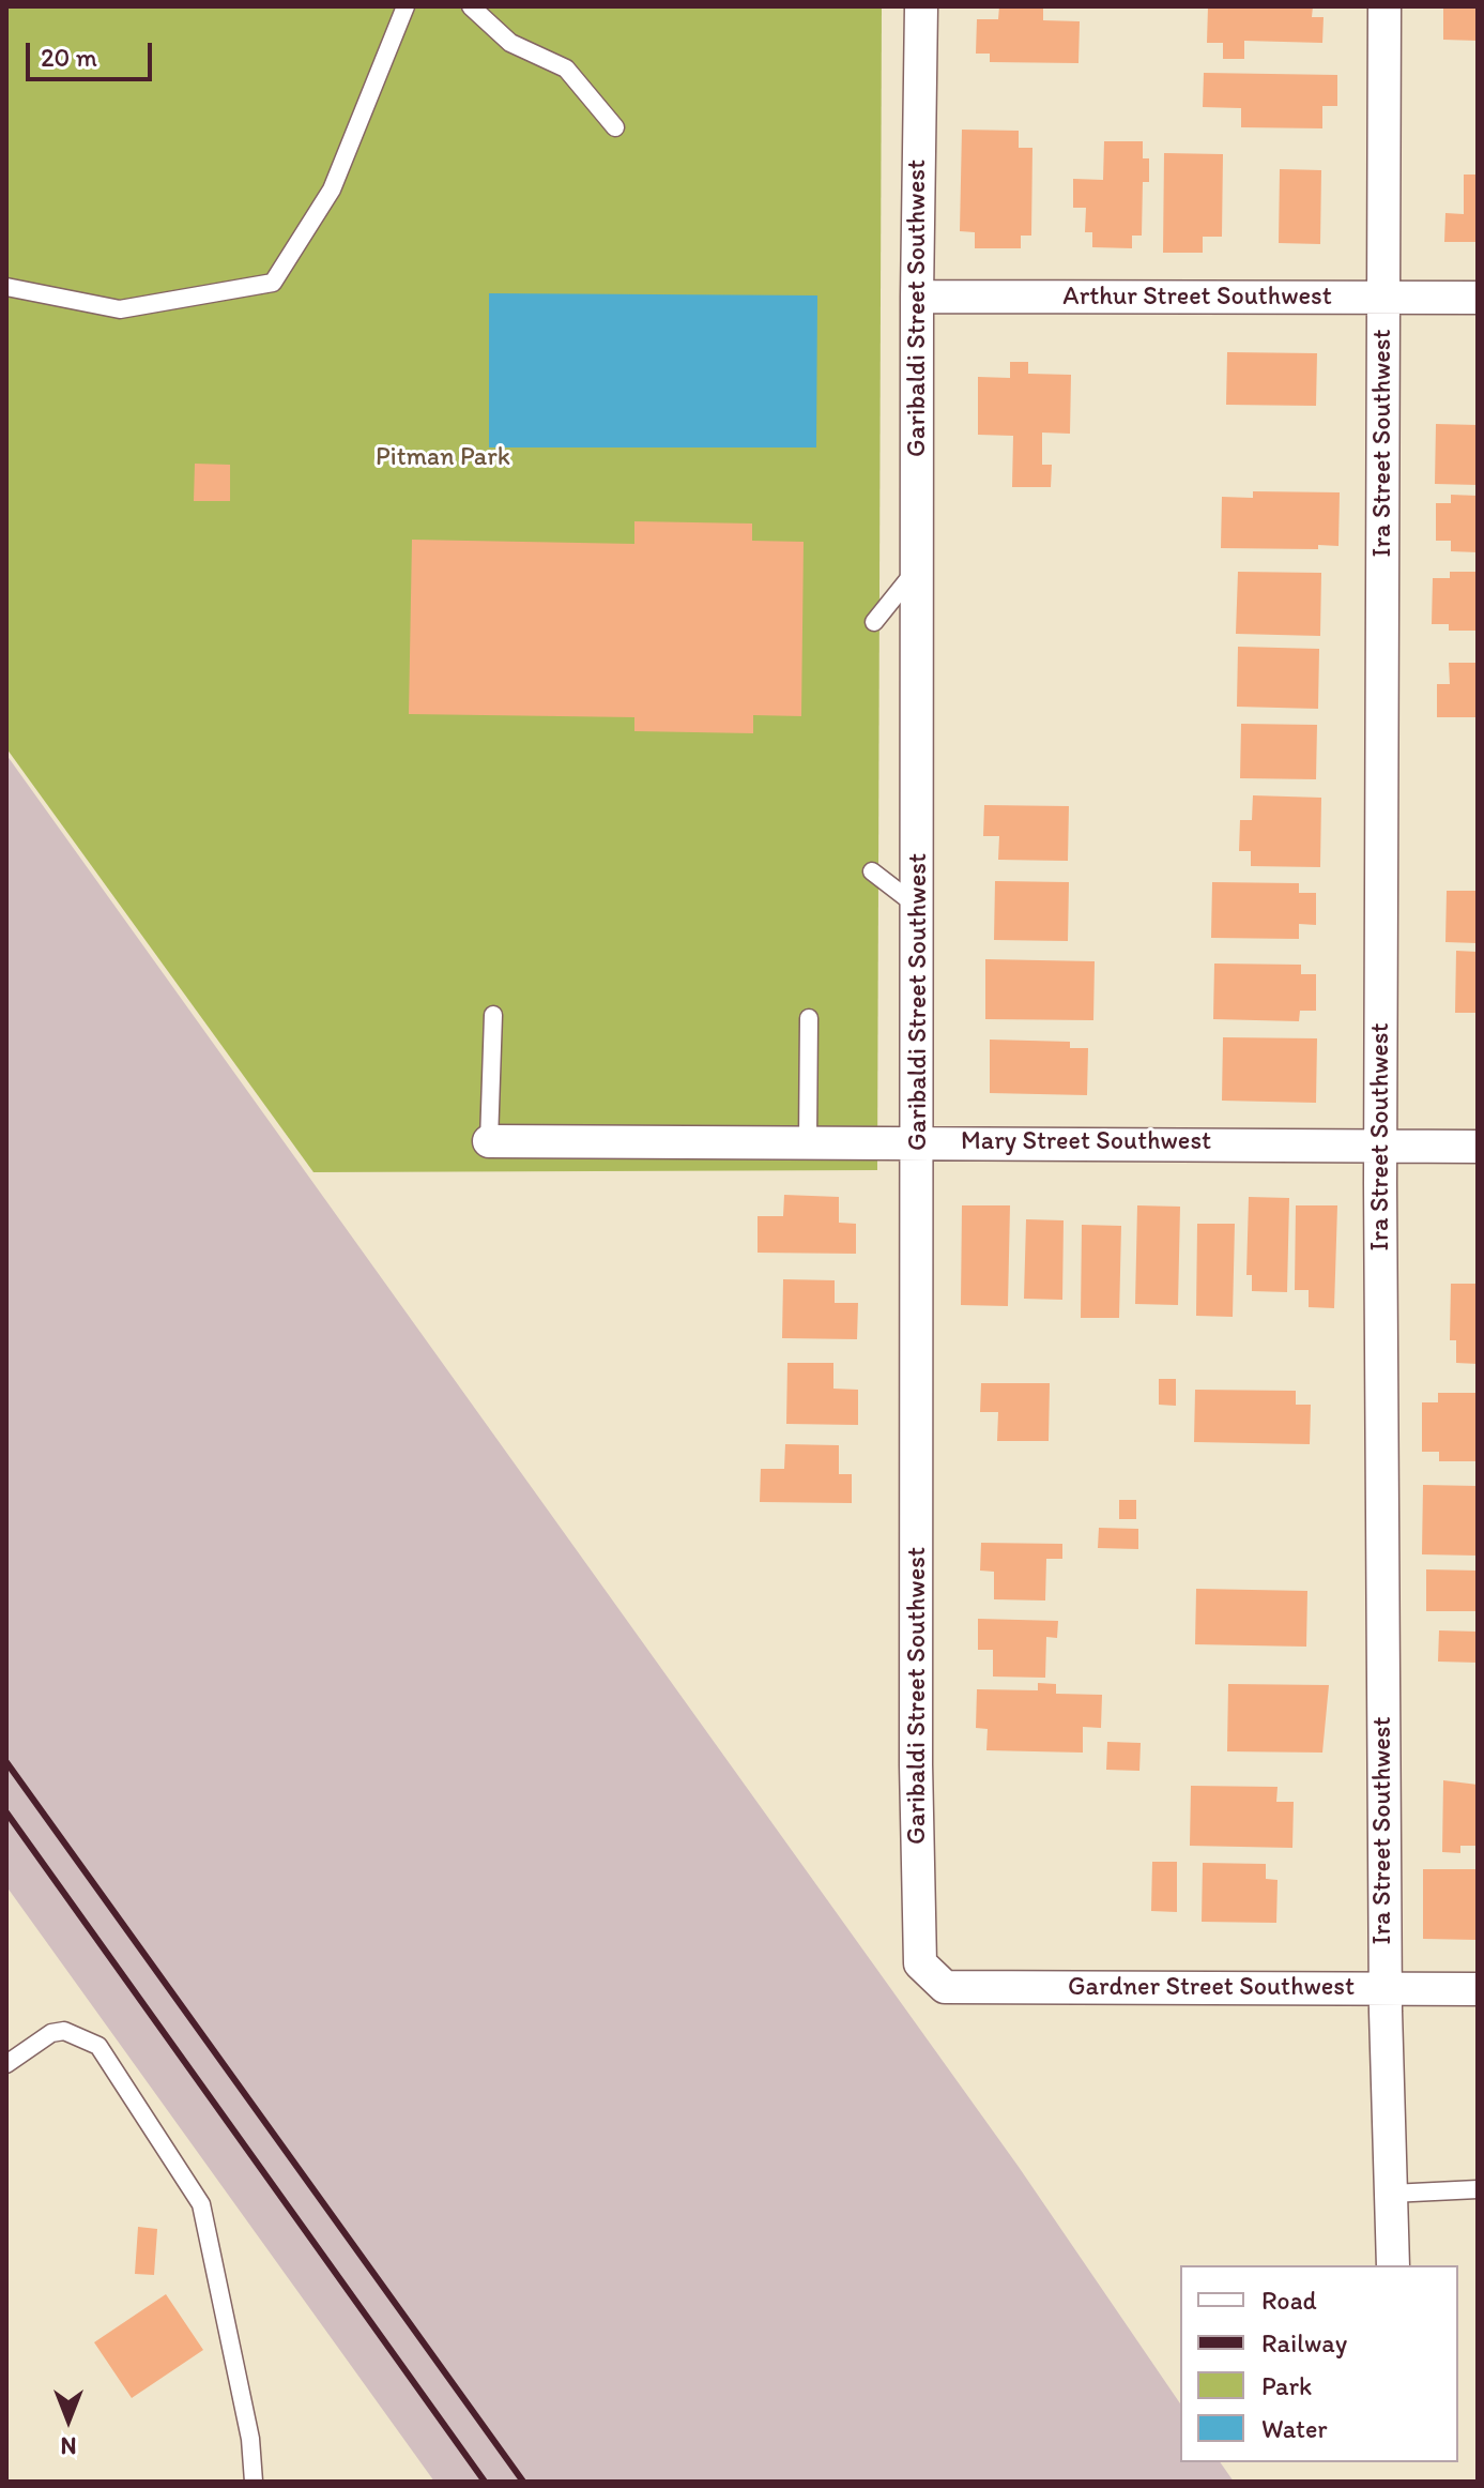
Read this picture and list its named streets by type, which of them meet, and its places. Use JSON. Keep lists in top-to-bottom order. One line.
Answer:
{"streets":{"street":["Arthur Street Southwest","Garibaldi Street Southwest","Ira Street Southwest","Mary Street Southwest","Gardner Street Southwest"]},"crossings":[["Arthur Street Southwest","Garibaldi Street Southwest"],["Arthur Street Southwest","Ira Street Southwest"],["Garibaldi Street Southwest","Mary Street Southwest"],["Garibaldi Street Southwest","Gardner Street Southwest"],["Ira Street Southwest","Mary Street Southwest"],["Ira Street Southwest","Gardner Street Southwest"]],"parks":["Pitman Park"],"legend":["Road","Railway","Park","Water"],"scale_bar":"20 m","north":"bottom"}
